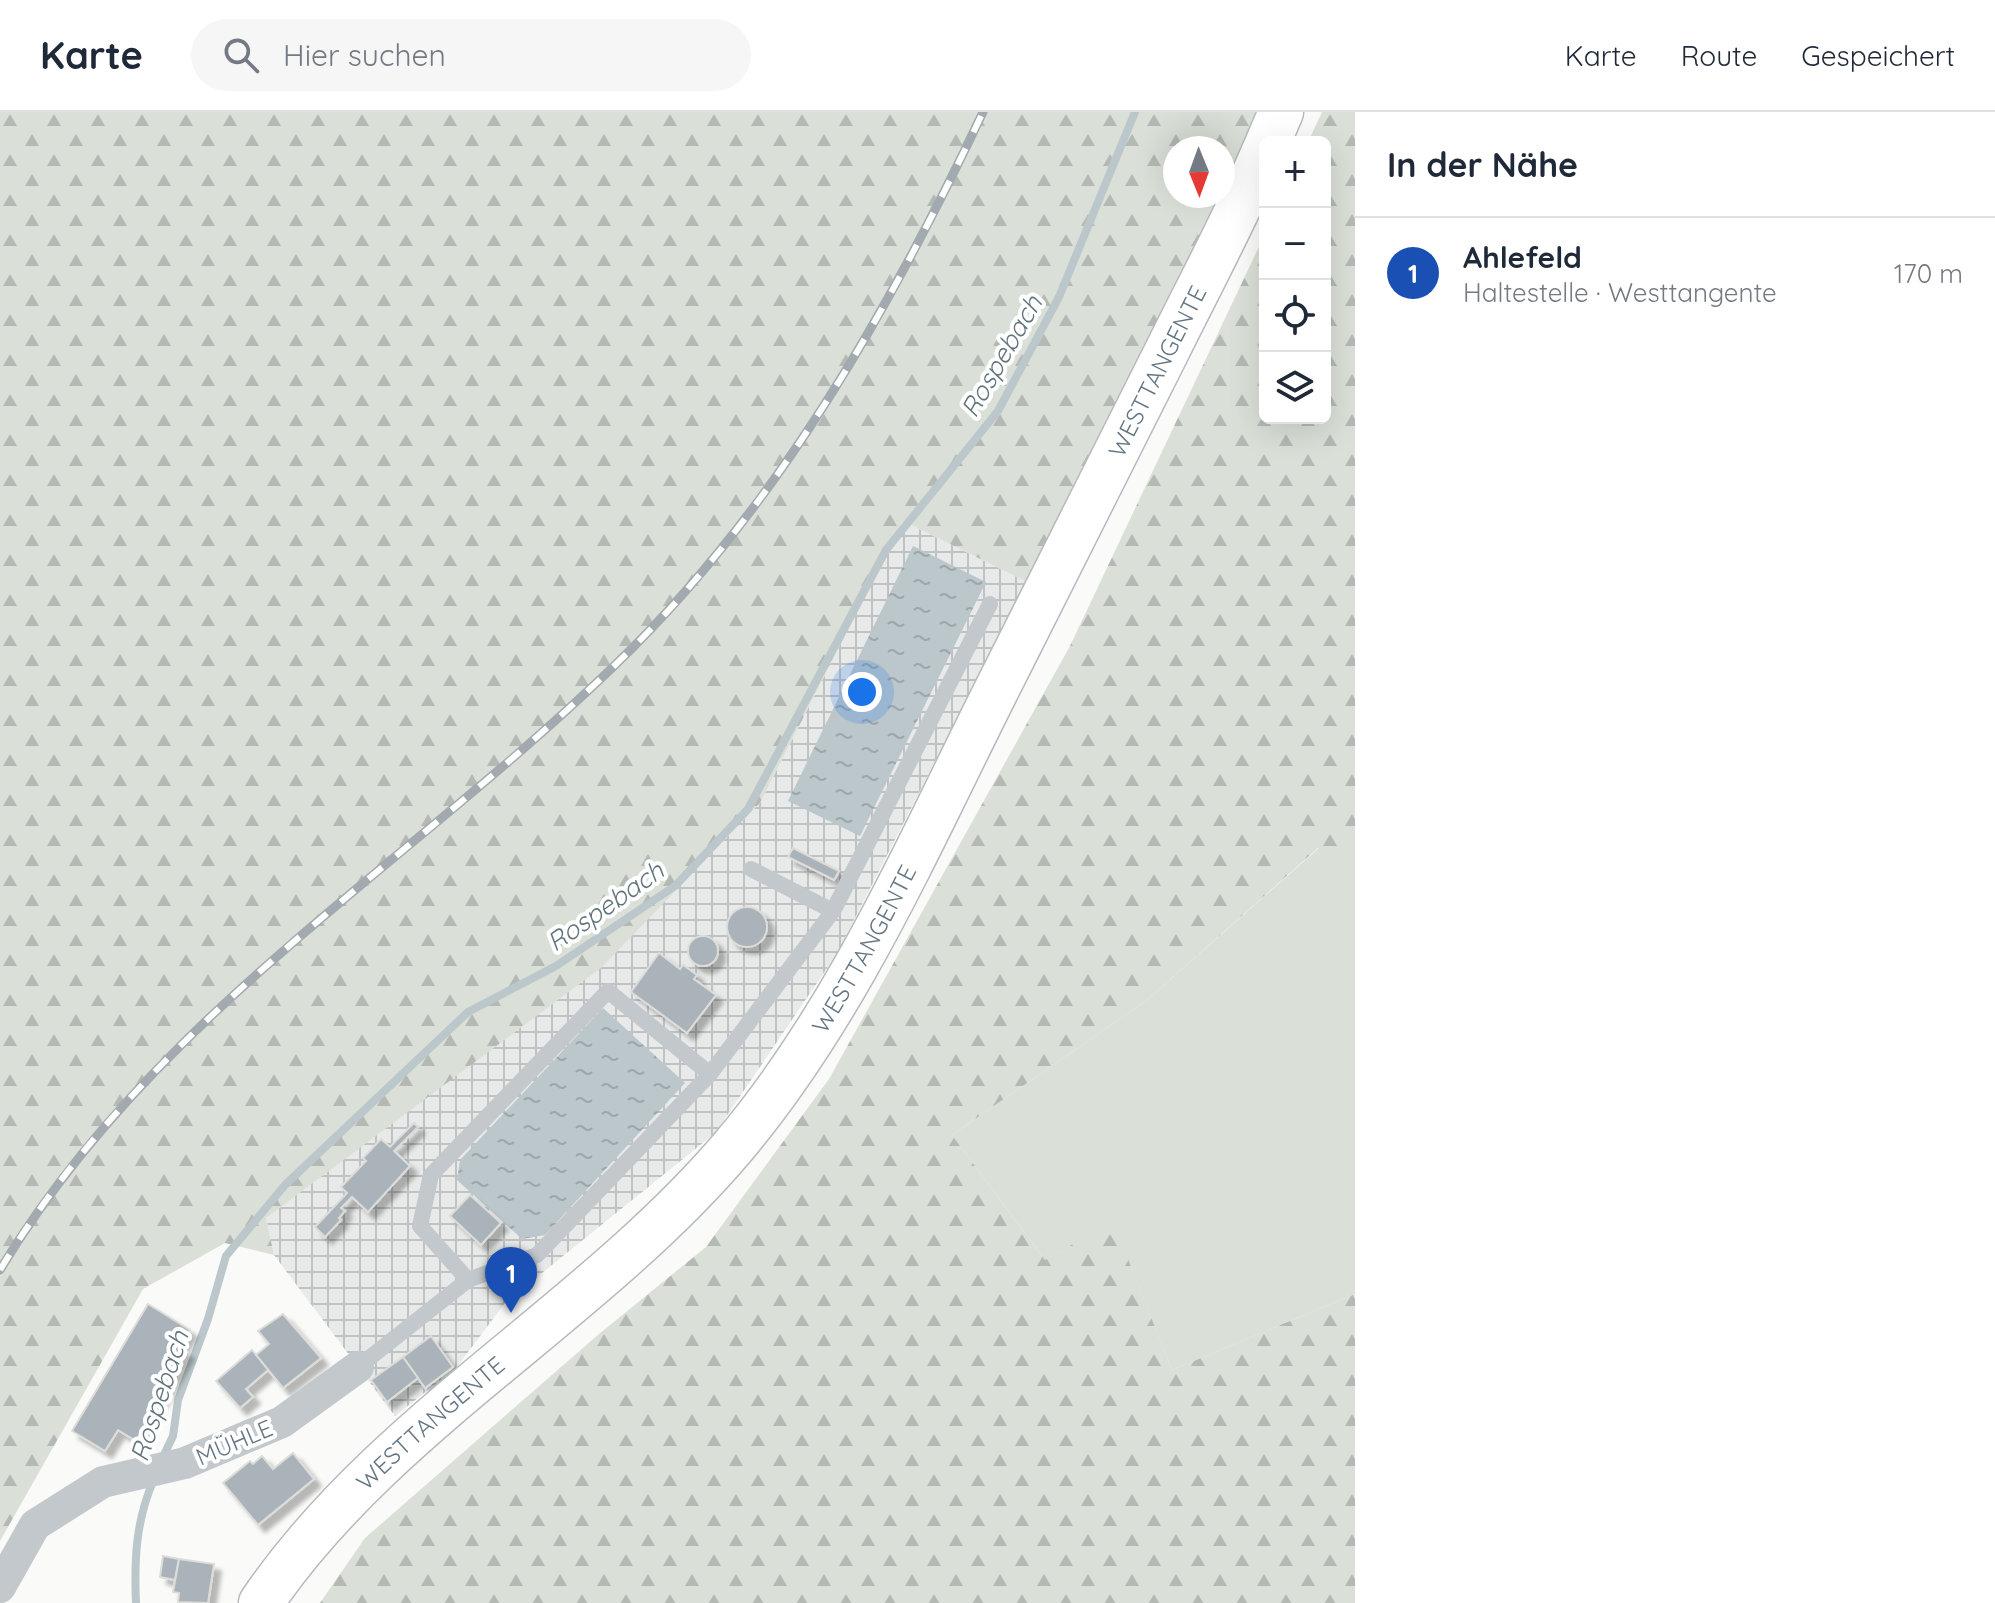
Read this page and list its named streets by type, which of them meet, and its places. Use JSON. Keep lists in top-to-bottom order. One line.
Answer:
{"streets":{"main road":["WESTTANGENTE"],"street":["MÜHLE"]},"water":["Rospebach"],"north":"bottom","page":{"header":"Karte","search":"Hier suchen","nav":["Karte","Route","Gespeichert"],"heading":"In der Nähe","map_buttons":["+","−"],"list":[{"mark":"1","name":"Ahlefeld","note":"Haltestelle · Westtangente","value":"170 m"}],"pins":"1"}}
